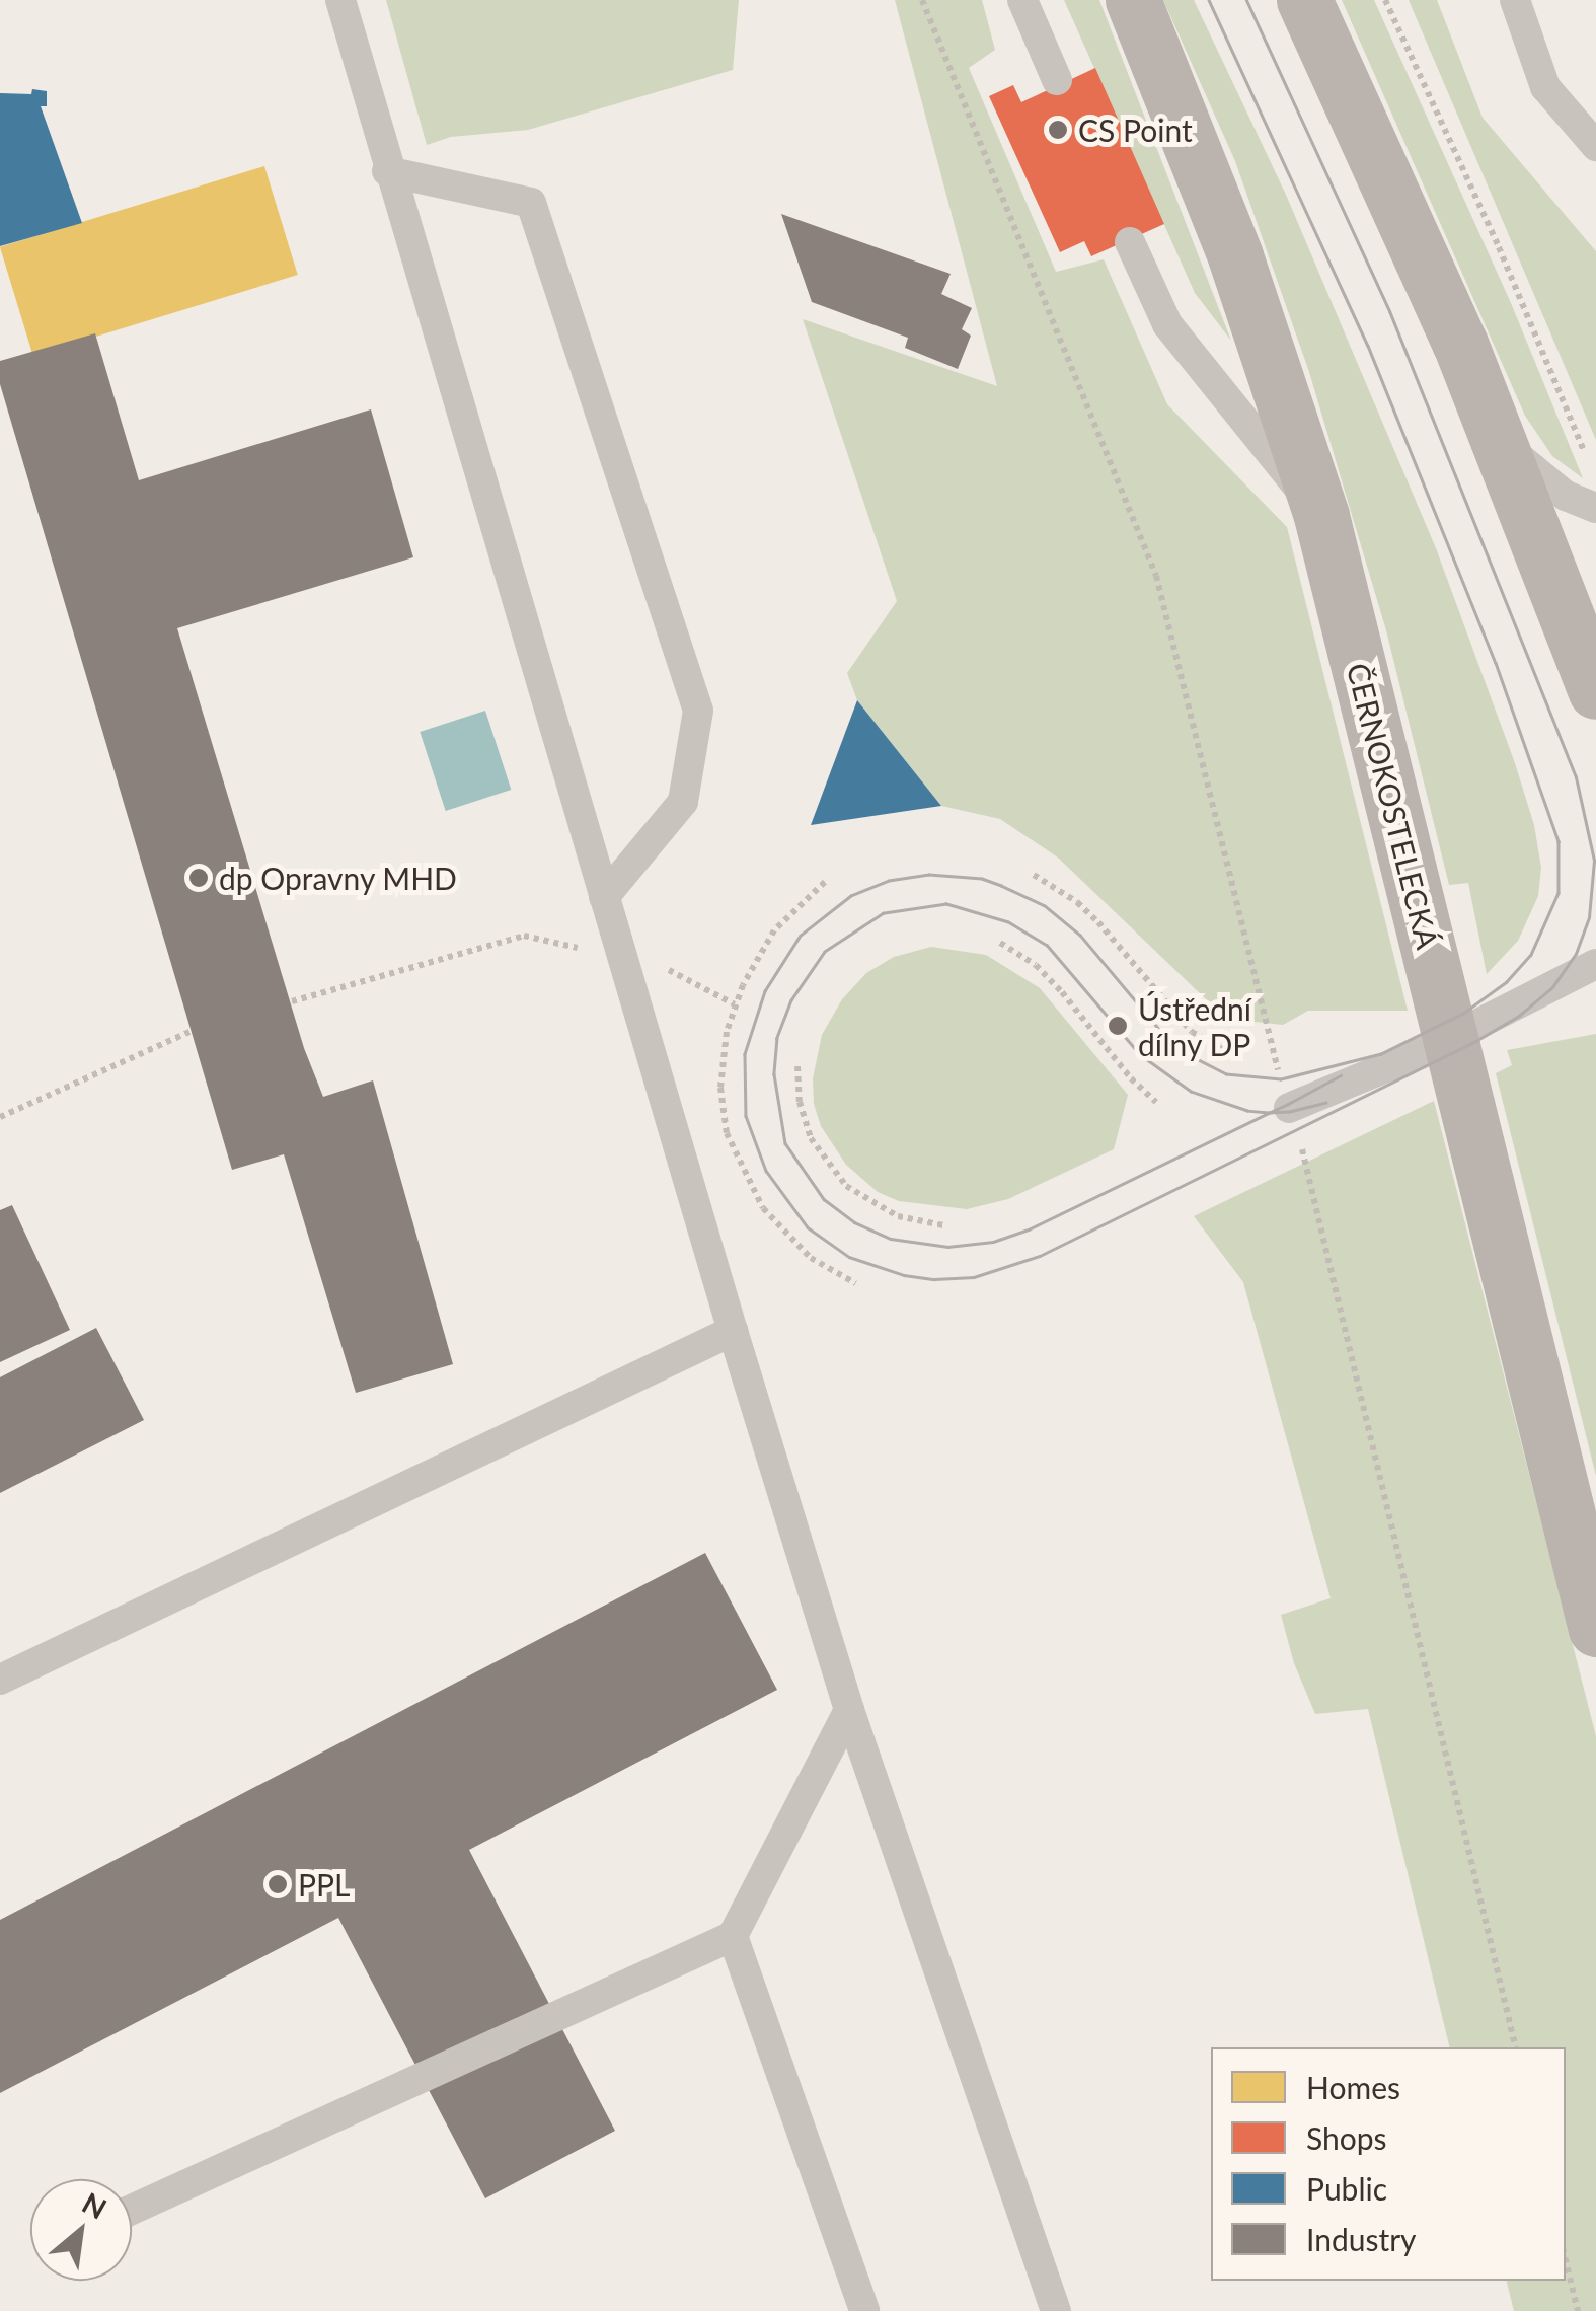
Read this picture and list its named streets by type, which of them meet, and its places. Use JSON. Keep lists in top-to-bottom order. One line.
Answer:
{"streets":{"main road":["ČERNOKOSTELECKÁ"]},"places":["CS Point","dp Opravny MHD","Ústřední dílny DP","PPL"],"legend":["Homes","Shops","Public","Industry"],"north":"top right"}
